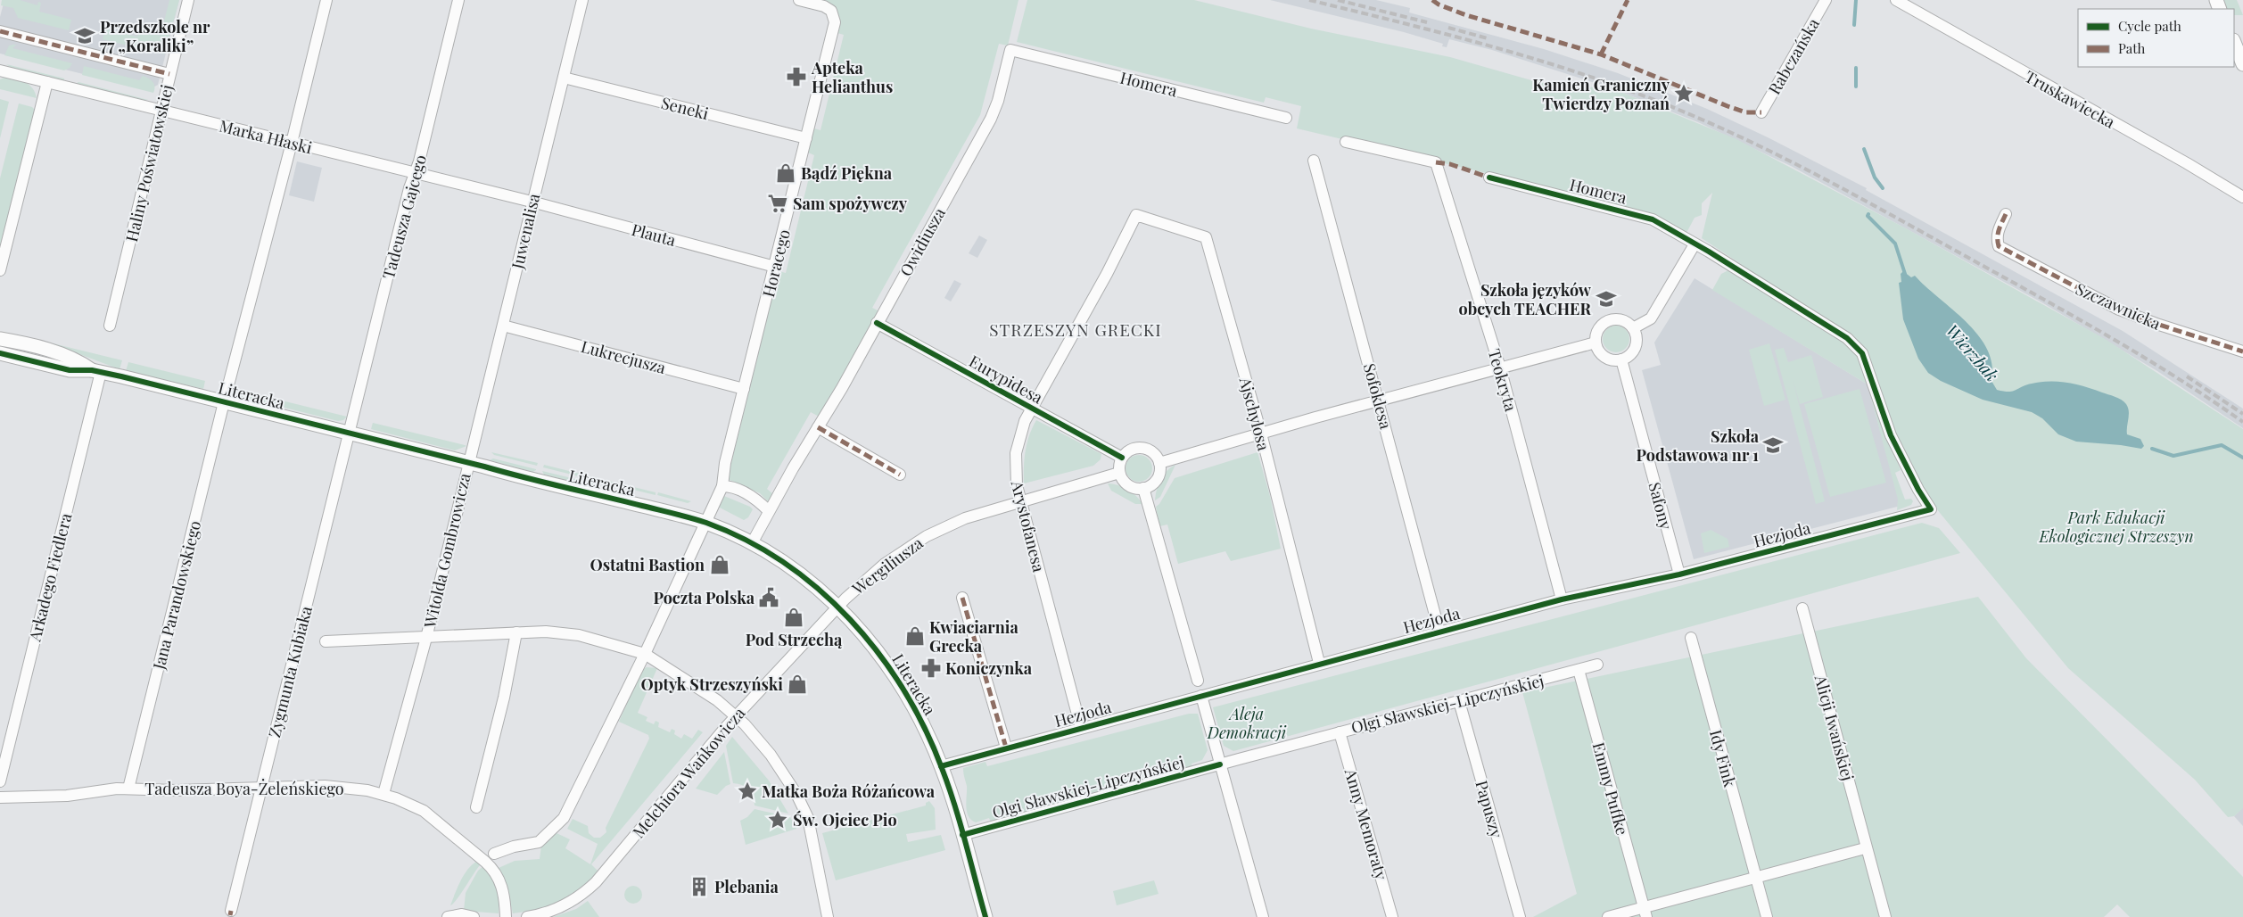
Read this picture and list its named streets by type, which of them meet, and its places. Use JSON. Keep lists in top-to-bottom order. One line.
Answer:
{"streets":{"street":["Rabczańska","Homera","Truskawiecka","Seneki","Marka Hłaski","Haliny Poświatowskiej","Tadeusza Gajcego","Juwenalisa","Plauta","Owidiusza","Horacego","Szczawnicka","Lukrecjusza","Eurypidesa","Teokryta","Literacka","Sofoklesa","Ajschylosa","Safony","Arystofanesa","Hezjoda","Witolda Gombrowicza","Wergiliusza","Arkadego Fiedlera","Jana Parandowskiego","Zygmunta Kubiaka","Olgi Sławskiej-Lipczyńskiej","Alicji Iwańskiej","Idy Fink","Melchiora Wańkowicza","Tadeusza Boya-Żeleńskiego","Emmy Puffke","Papuszy","Anny Memoraty"]},"crossings":[["Homera","Owidiusza"],["Homera","Hezjoda"],["Seneki","Juwenalisa"],["Seneki","Horacego"],["Marka Hłaski","Haliny Poświatowskiej"],["Marka Hłaski","Tadeusza Gajcego"],["Marka Hłaski","Juwenalisa"],["Marka Hłaski","Plauta"],["Marka Hłaski","Jana Parandowskiego"],["Tadeusza Gajcego","Literacka"],["Tadeusza Gajcego","Zygmunta Kubiaka"],["Juwenalisa","Plauta"],["Juwenalisa","Lukrecjusza"],["Juwenalisa","Literacka"],["Juwenalisa","Witolda Gombrowicza"],["Plauta","Horacego"],["Owidiusza","Eurypidesa"],["Owidiusza","Literacka"],["Horacego","Lukrecjusza"],["Horacego","Literacka"],["Eurypidesa","Arystofanesa"],["Eurypidesa","Wergiliusza"],["Teokryta","Hezjoda"],["Literacka","Hezjoda"],["Literacka","Witolda Gombrowicza"],["Literacka","Wergiliusza"],["Literacka","Arkadego Fiedlera"],["Literacka","Jana Parandowskiego"],["Literacka","Zygmunta Kubiaka"],["Literacka","Olgi Sławskiej-Lipczyńskiej"],["Literacka","Melchiora Wańkowicza"],["Sofoklesa","Hezjoda"],["Ajschylosa","Arystofanesa"],["Ajschylosa","Hezjoda"],["Safony","Hezjoda"],["Arystofanesa","Hezjoda"],["Arystofanesa","Wergiliusza"],["Witolda Gombrowicza","Melchiora Wańkowicza"],["Witolda Gombrowicza","Tadeusza Boya-Żeleńskiego"],["Wergiliusza","Melchiora Wańkowicza"],["Jana Parandowskiego","Tadeusza Boya-Żeleńskiego"],["Zygmunta Kubiaka","Tadeusza Boya-Żeleńskiego"],["Olgi Sławskiej-Lipczyńskiej","Emmy Puffke"],["Olgi Sławskiej-Lipczyńskiej","Papuszy"],["Olgi Sławskiej-Lipczyńskiej","Anny Memoraty"]],"districts":["STRZESZYN GRECKI"],"water":["Wierzbak"],"parks":["Park Edukacji Ekologicznej Strzeszyn","Aleja Demokracji"],"places":{"school or university":["Przedszkole nr 77 „Koraliki”","Szkoła języków obcych TEACHER","Szkoła Podstawowa nr 1"],"pharmacy":["Apteka Helianthus","Koniczynka"],"place":["Kamień Graniczny Twierdzy Poznań","Matka Boża Różańcowa","Św. Ojciec Pio"],"shop":["Bądź Piękna","Ostatni Bastion","Pod Strzechą","Kwiaciarnia Grecka","Optyk Strzeszyński"],"supermarket":["Sam spożywczy"],"public building":["Poczta Polska"],"building":["Plebania"]},"legend":["Cycle path","Path"]}
